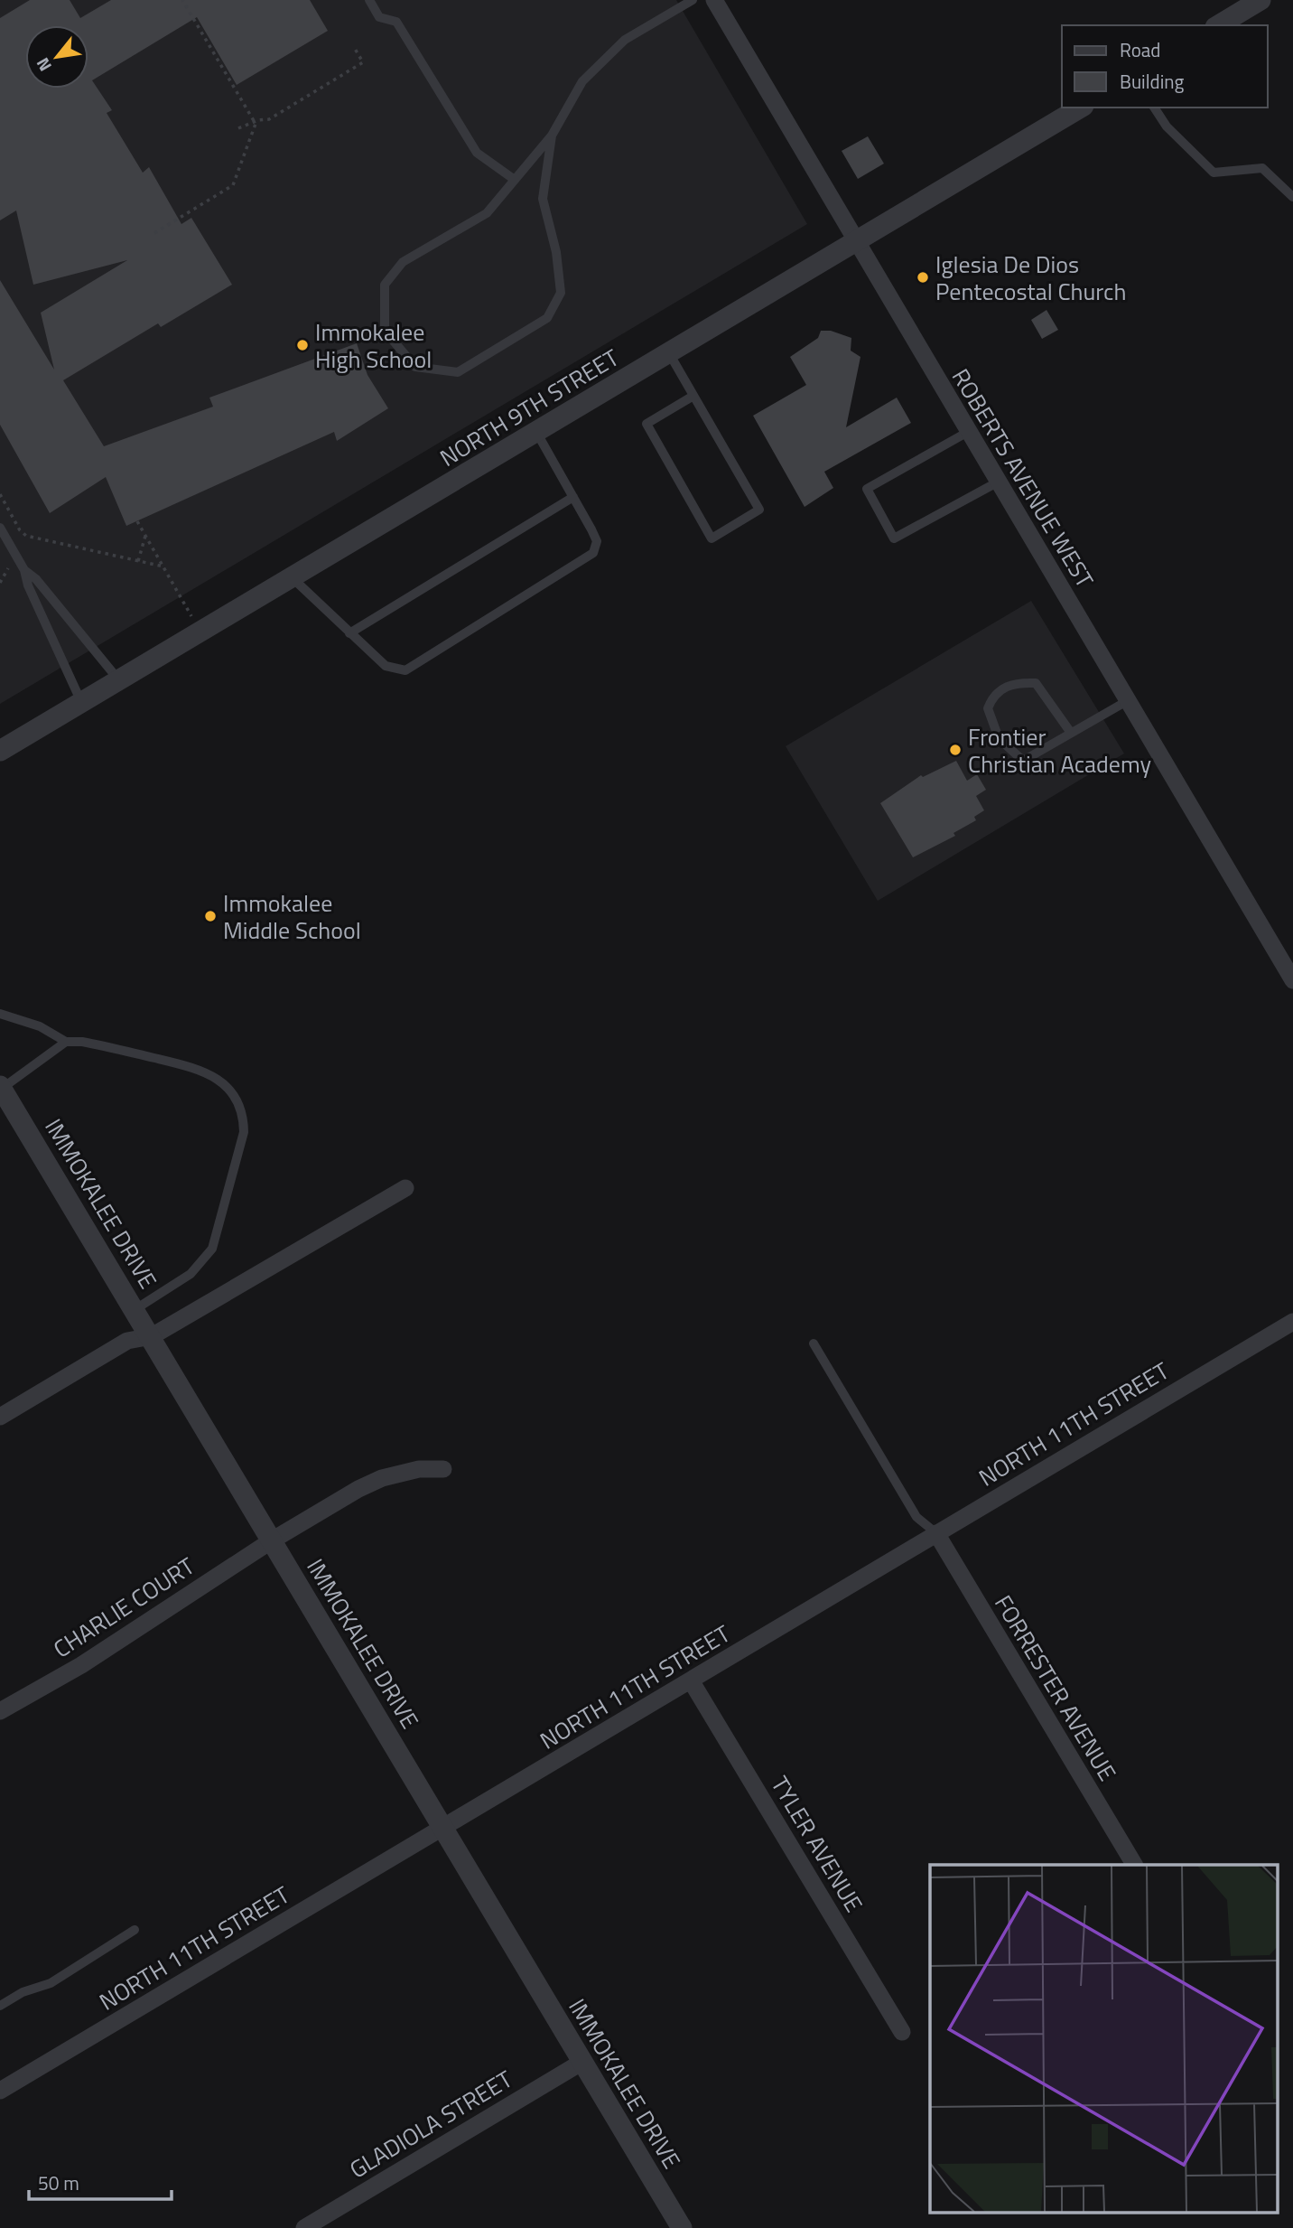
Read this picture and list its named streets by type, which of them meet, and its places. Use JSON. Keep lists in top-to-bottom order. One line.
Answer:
{"streets":{"street":["NORTH 9TH STREET","ROBERTS AVENUE WEST","IMMOKALEE DRIVE","NORTH 11TH STREET","CHARLIE COURT","FORRESTER AVENUE","TYLER AVENUE","GLADIOLA STREET"]},"crossings":[["NORTH 9TH STREET","ROBERTS AVENUE WEST"],["IMMOKALEE DRIVE","NORTH 11TH STREET"],["IMMOKALEE DRIVE","CHARLIE COURT"],["IMMOKALEE DRIVE","GLADIOLA STREET"],["NORTH 11TH STREET","FORRESTER AVENUE"],["NORTH 11TH STREET","TYLER AVENUE"]],"places":["Iglesia De Dios Pentecostal Church","Immokalee High School","Frontier Christian Academy","Immokalee Middle School"],"legend":["Road","Building"],"scale_bar":"50 m","north":"bottom left"}
